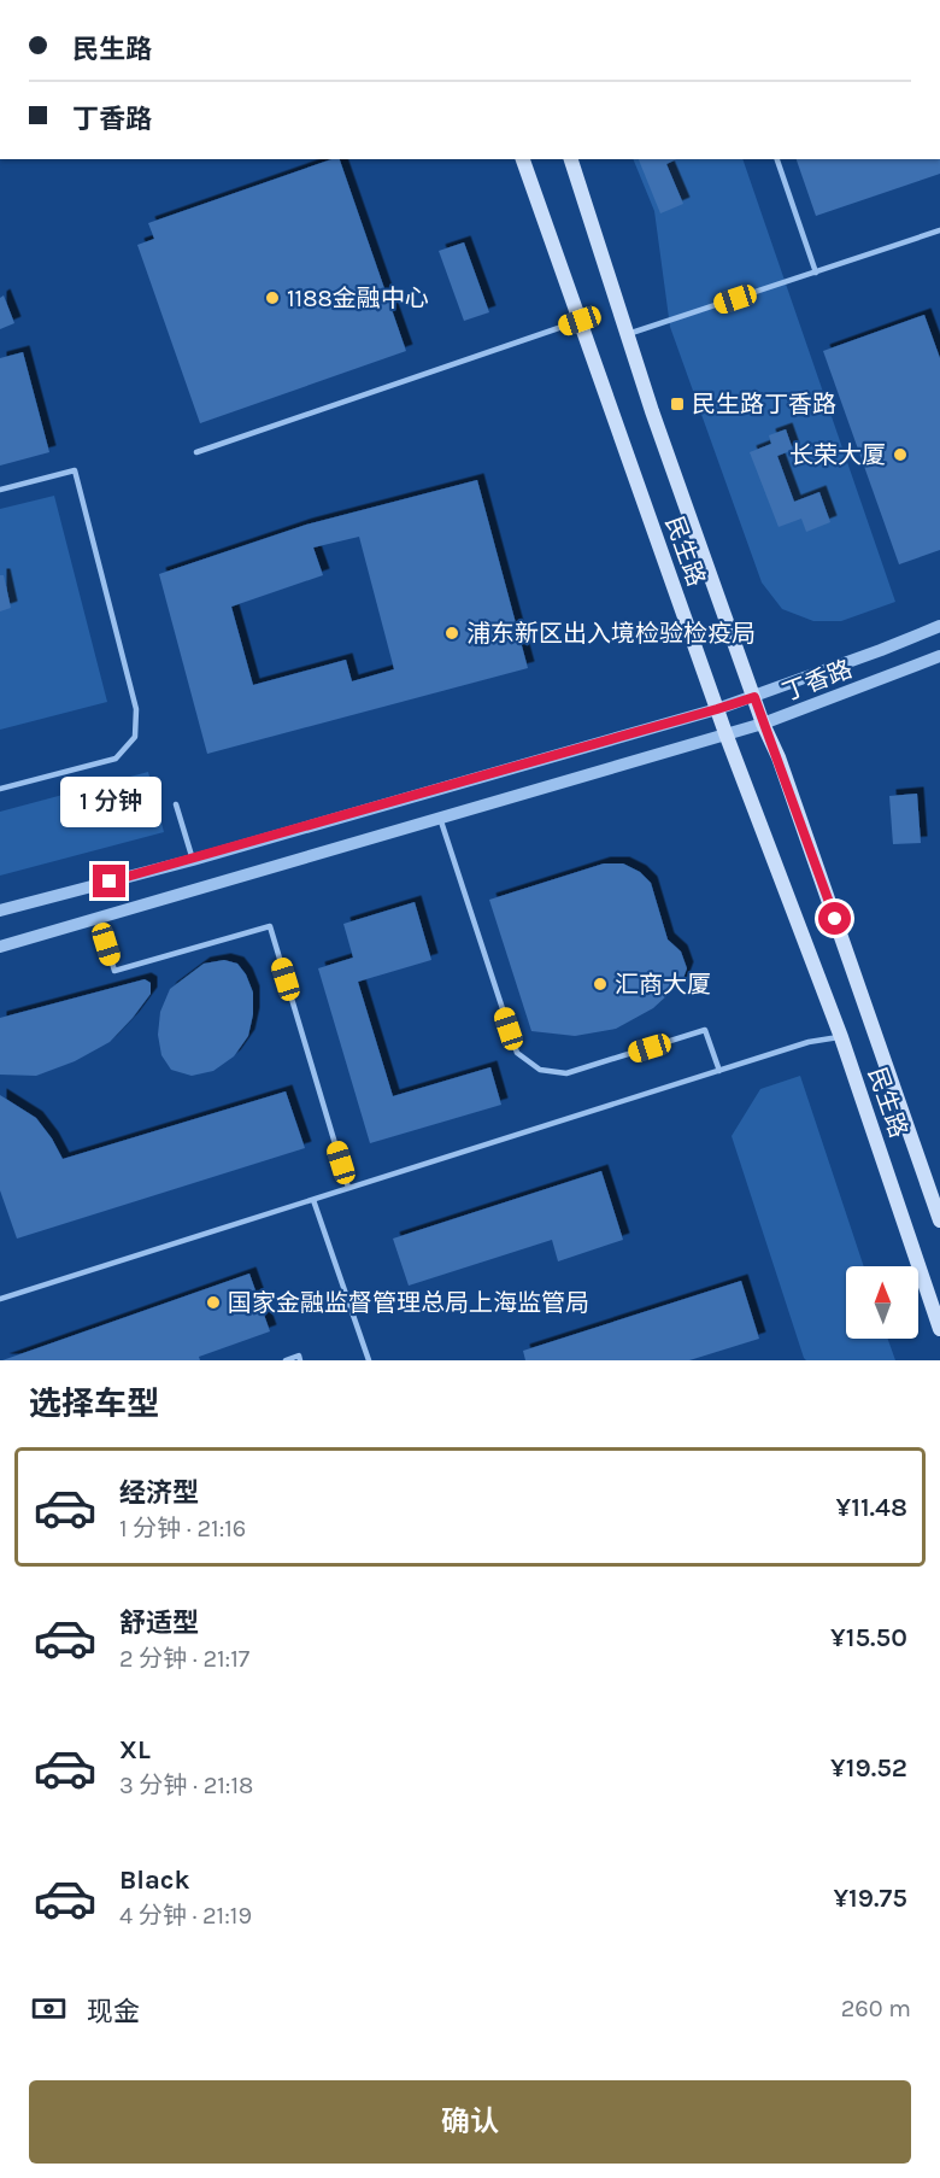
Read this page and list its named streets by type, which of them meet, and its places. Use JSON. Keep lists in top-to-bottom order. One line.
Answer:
{"streets":{"main road":["民生路"],"street":["丁香路"]},"crossings":[["民生路","丁香路"]],"places":{"other":["1188金融中心","长荣大厦","浦东新区出入境检验检疫局","汇商大厦","国家金融监督管理总局上海监管局"],"transit":["民生路丁香路"]},"north":"top","page":{"banner":["民生路","丁香路"],"bubble":"1 分钟","heading":"选择车型","list":[{"name":"经济型","note":"1 分钟 · 21:16","value":"¥11.48"},{"name":"舒适型","note":"2 分钟 · 21:17","value":"¥15.50"},{"name":"XL","note":"3 分钟 · 21:18","value":"¥19.52"},{"name":"Black","note":"4 分钟 · 21:19","value":"¥19.75"}],"pay":["现金","260 m"],"buttons":"确认"}}
